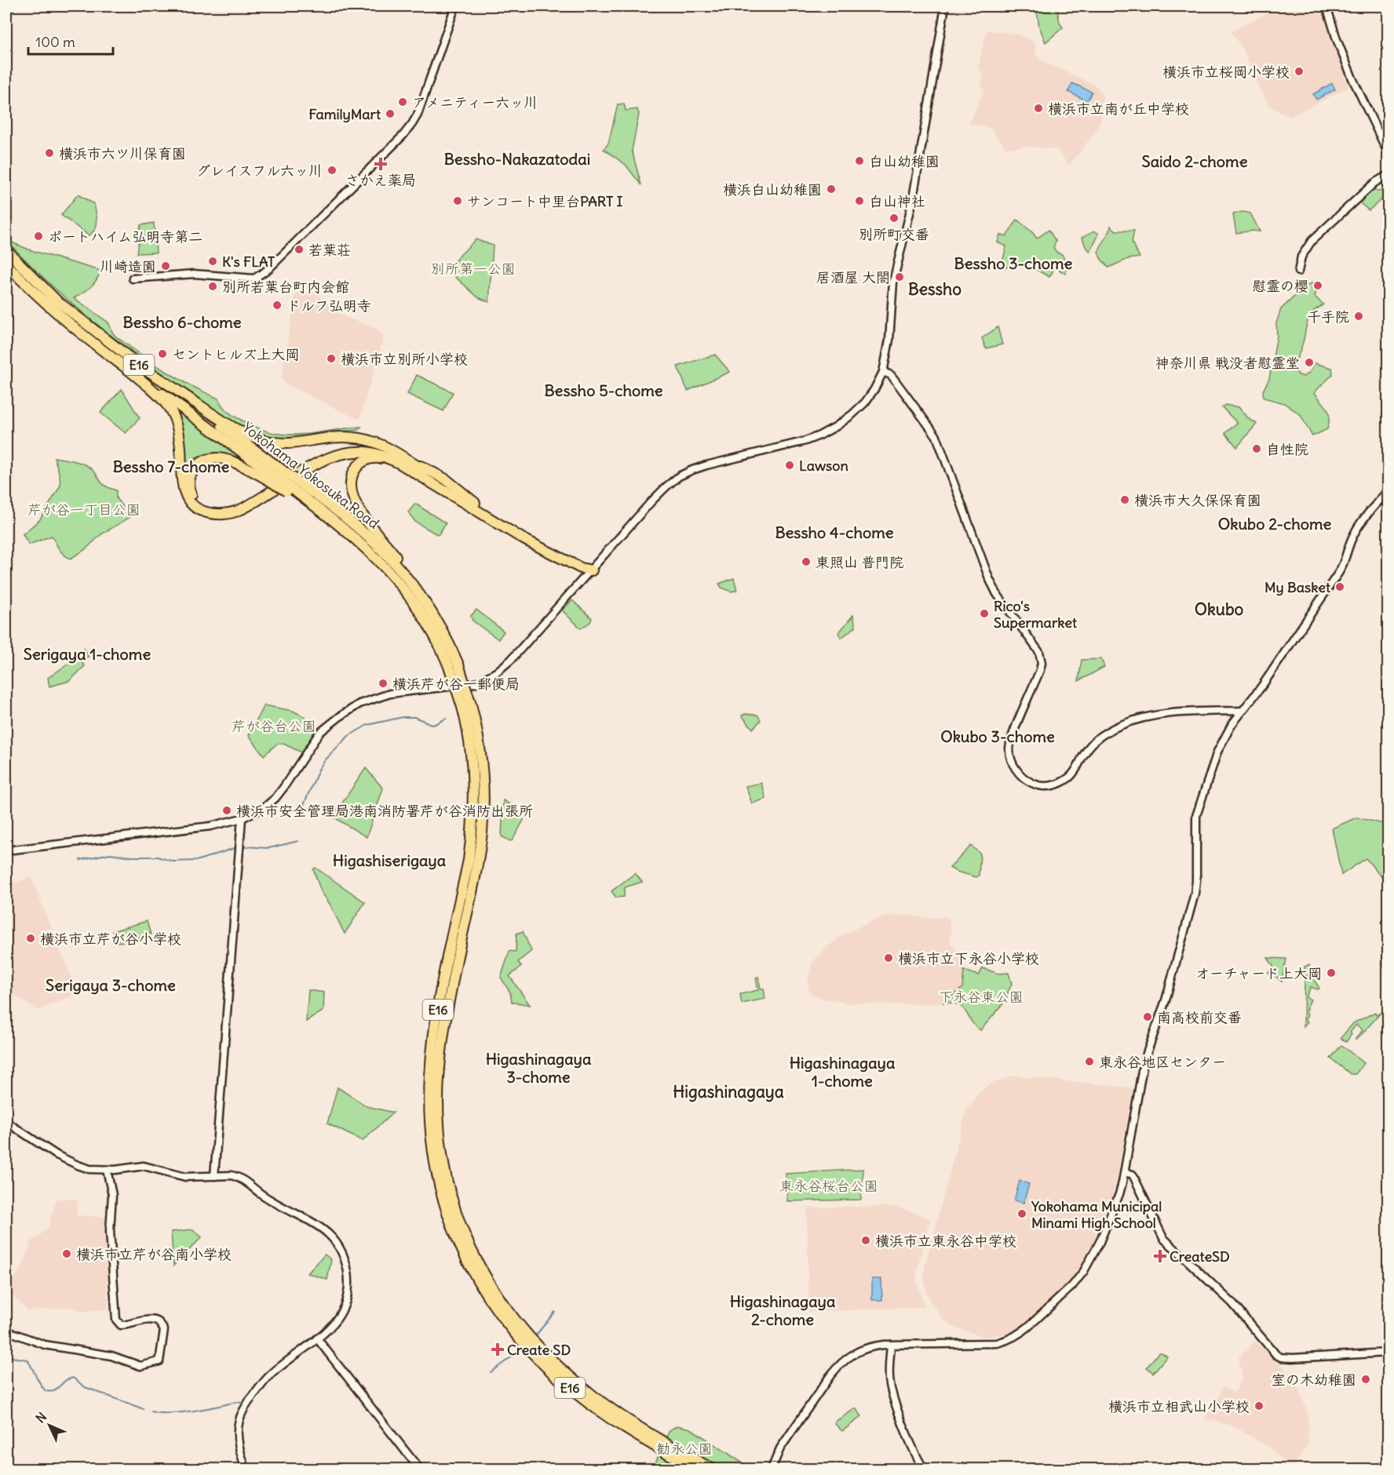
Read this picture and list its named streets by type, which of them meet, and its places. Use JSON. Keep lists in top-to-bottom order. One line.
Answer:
{"streets":{"highway":["E16","Yokohama Yokosuka Road"]},"districts":["Bessho-Nakazatodai","Saido 2-chome","Bessho 3-chome","Bessho","Bessho 6-chome","Bessho 5-chome","Bessho 7-chome","Okubo 2-chome","Bessho 4-chome","Okubo","Serigaya 1-chome","Okubo 3-chome","Higashiserigaya","Serigaya 3-chome","Higashinagaya 3-chome","Higashinagaya 1-chome","Higashinagaya","Higashinagaya 2-chome"],"parks":["別所第一公園","芹が谷一丁目公園","芹が谷台公園","下永谷東公園","東永谷桜台公園","勧永公園"],"places":{"other":["横浜市立桜岡小学校","アメニティー六ッ川","横浜市立南が丘中学校","FamilyMart","横浜市六ツ川保育園","白山幼稚園","グレイスフル六ッ川","横浜白山幼稚園","サンコート中里台PART I","白山神社","別所町交番","ポートハイム弘明寺第二","若葉荘","K's FLAT","川崎造園","居酒屋 大閤","慰霊の櫻","別所若葉台町内会館","ドルフ弘明寺","千手院","セントヒルズ上大岡","横浜市立別所小学校","神奈川県 戦没者慰霊堂","自性院","Lawson","横浜市大久保保育園","東照山 普門院","My Basket","Rico's Supermarket","横浜芹が谷一郵便局","横浜市安全管理局港南消防署芹が谷消防出張所","横浜市立芹が谷小学校","横浜市立下永谷小学校","オーチャード上大岡","南高校前交番","東永谷地区センター","Yokohama Municipal Minami High School","横浜市立東永谷中学校","横浜市立芹が谷南小学校","室の木幼稚園","横浜市立相武山小学校"],"health":["さかえ薬局","CreateSD","Create SD"]},"scale_bar":"100 m","north":"top left"}
